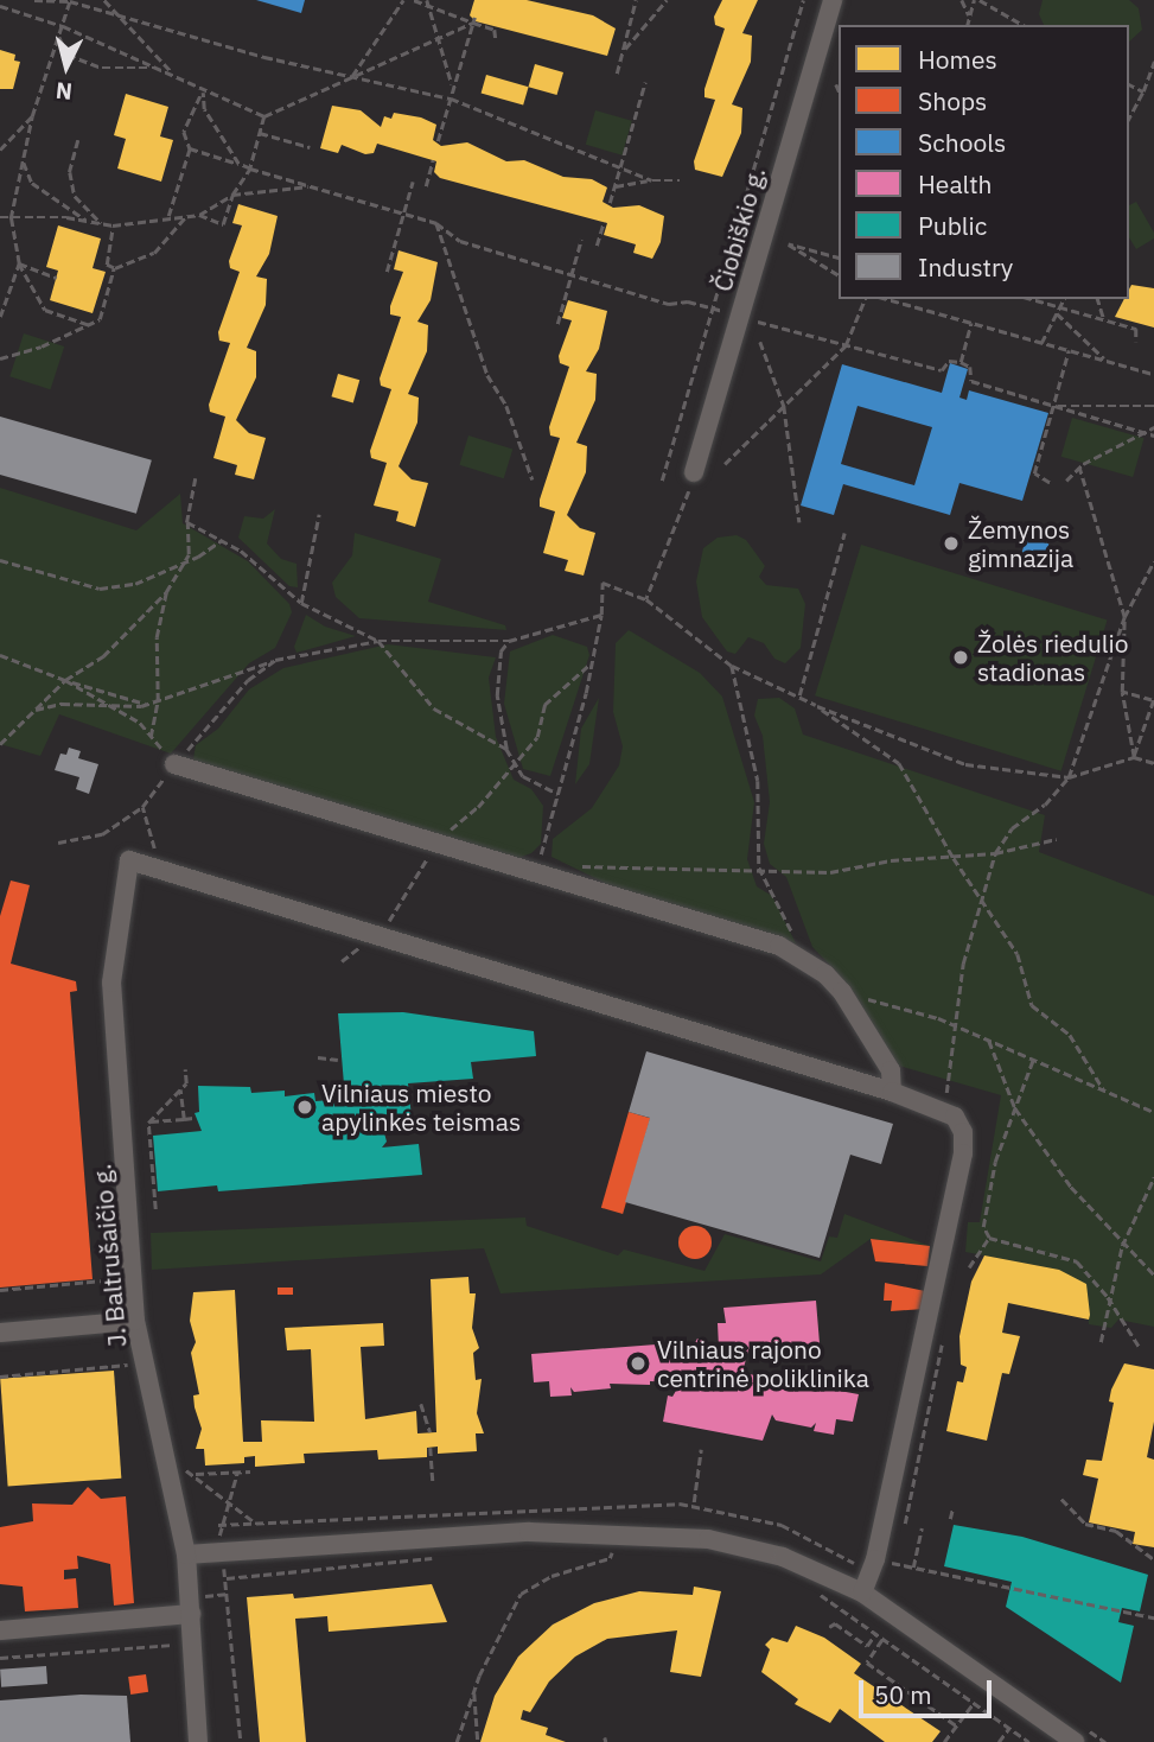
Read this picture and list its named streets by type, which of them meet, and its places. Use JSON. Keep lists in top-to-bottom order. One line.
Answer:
{"streets":{"street":["Čiobiškio g.","J. Baltrušaičio g."]},"places":["Žemynos gimnazija","Žolės riedulio stadionas","Vilniaus miesto apylinkės teismas","Vilniaus rajono centrinė poliklinika"],"legend":["Homes","Shops","Schools","Health","Public","Industry"],"scale_bar":"50 m","north":"bottom"}
